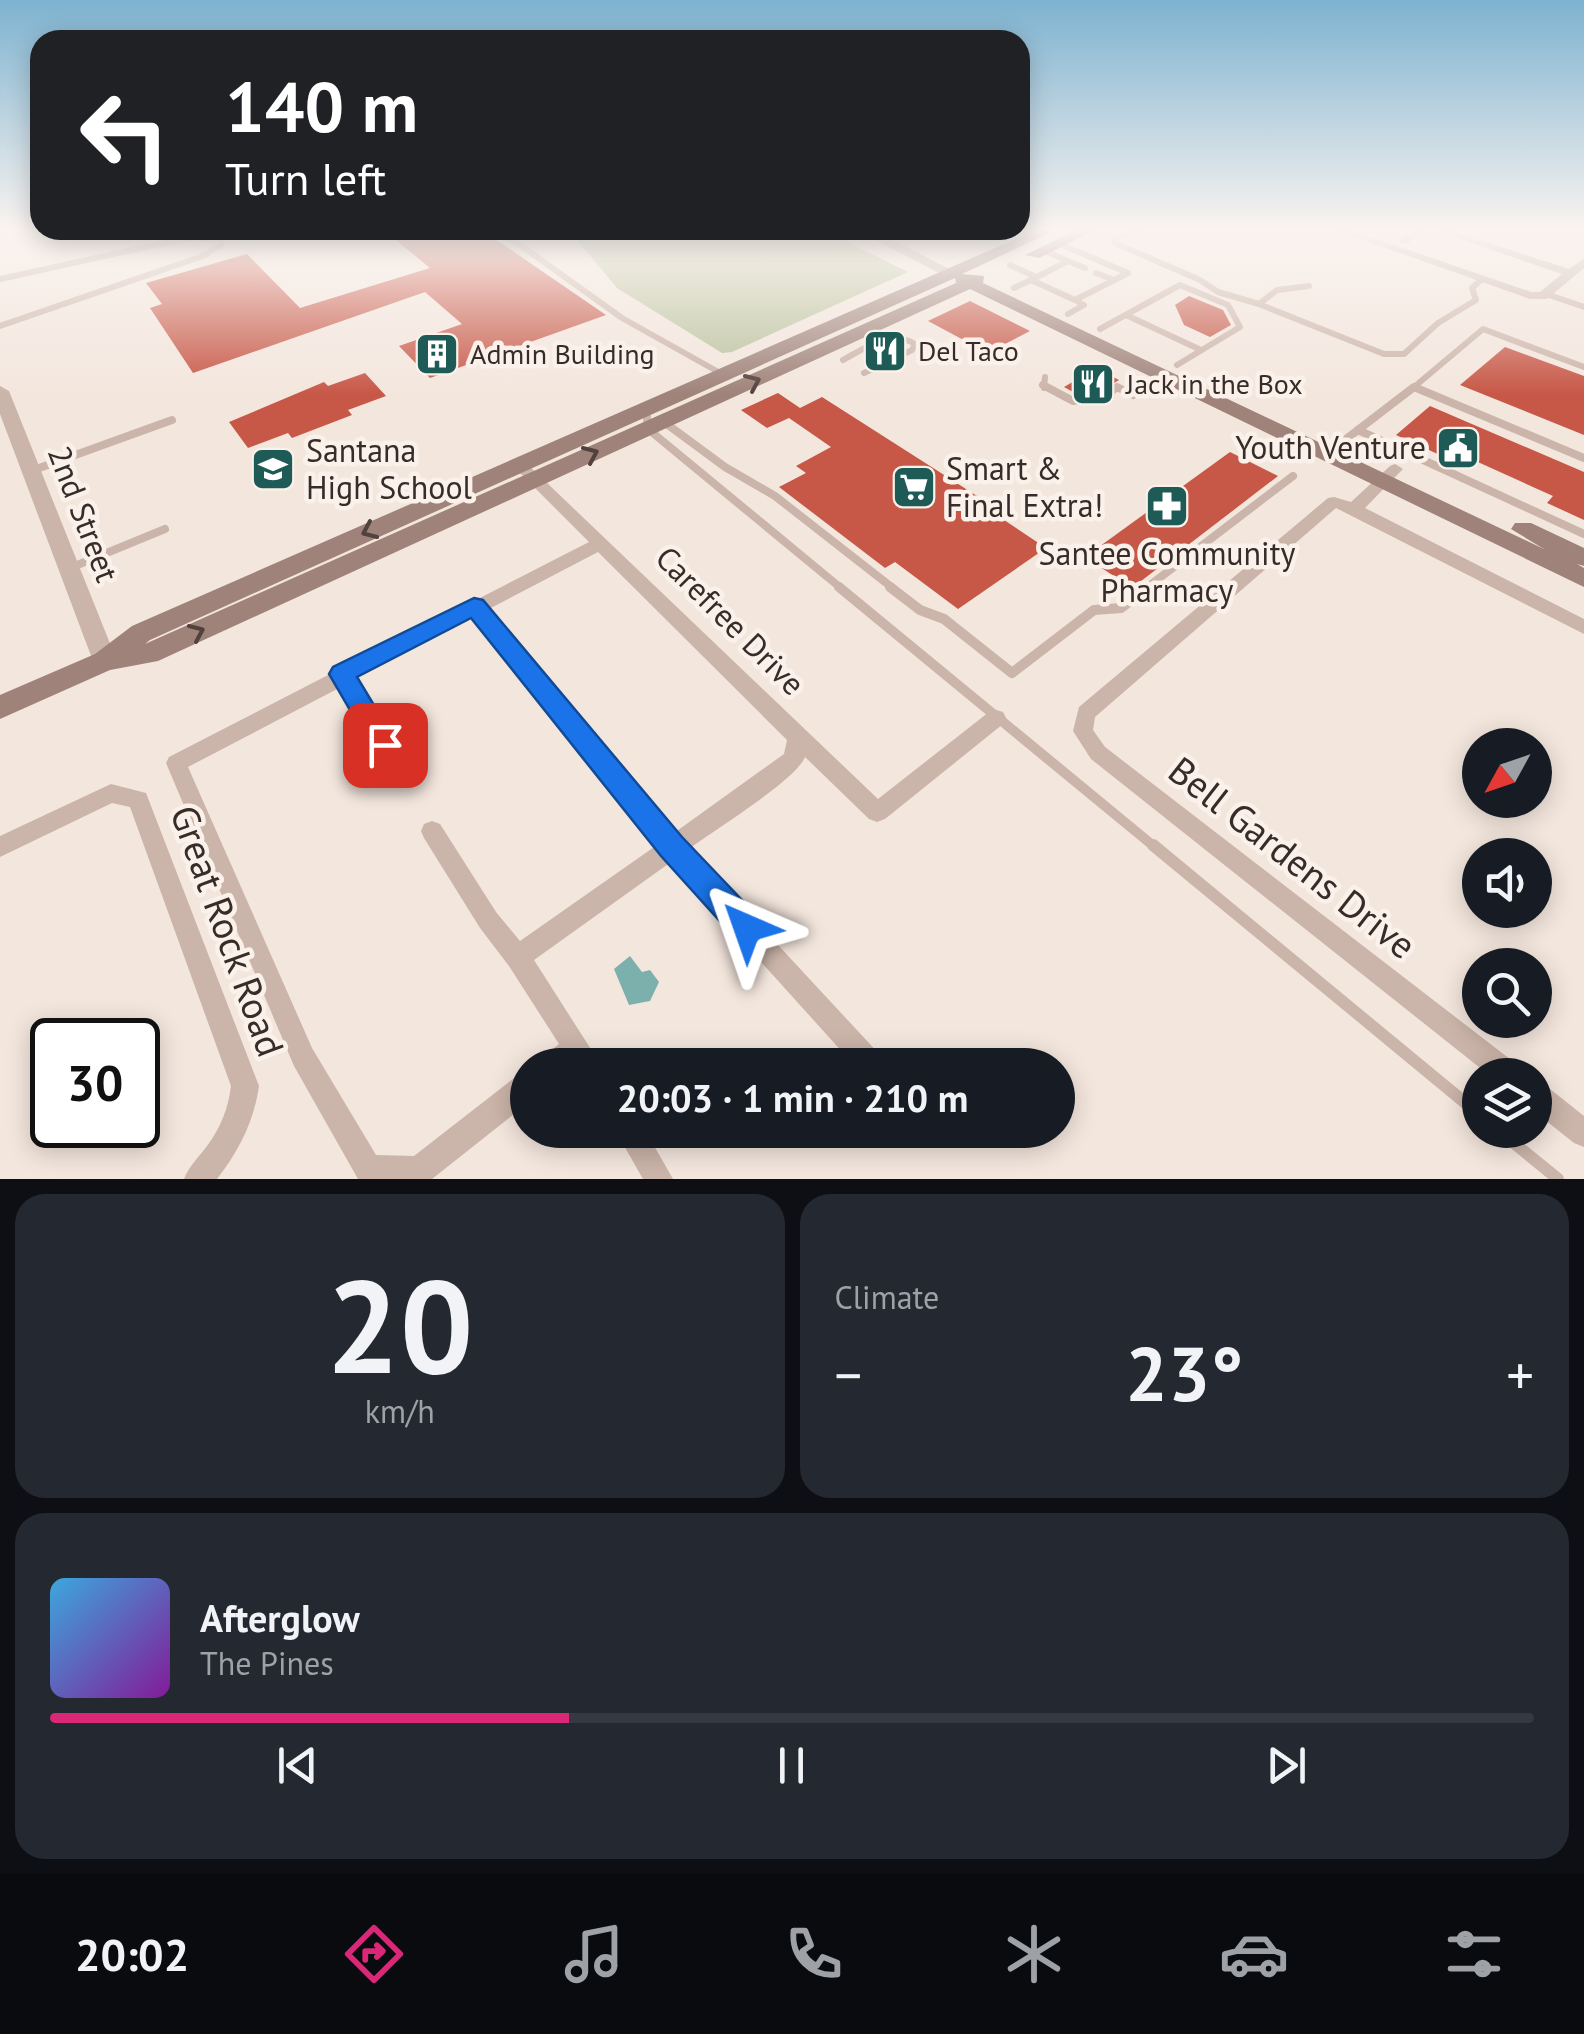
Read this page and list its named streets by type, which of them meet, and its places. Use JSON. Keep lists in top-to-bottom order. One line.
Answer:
{"streets":{"street":["2nd Street","Carefree Drive","Bell Gardens Drive","Great Rock Road"]},"places":{"restaurant":["Del Taco","Jack in the Box"],"building":["Admin Building"],"public building":["Youth Venture"],"school or university":["Santana High School"],"supermarket":["Smart & Final Extra!"],"pharmacy":["Santee Community Pharmacy"]},"north":"bottom left","page":{"turn":["140 m","Turn left"],"limit":"30","trip":"20:03 · 1 min · 210 m","tile":[["20","km/h"],"Climate"],"heat":["−","23°","+"],"song":["Afterglow","The Pines"],"tabs":"20:02"}}
